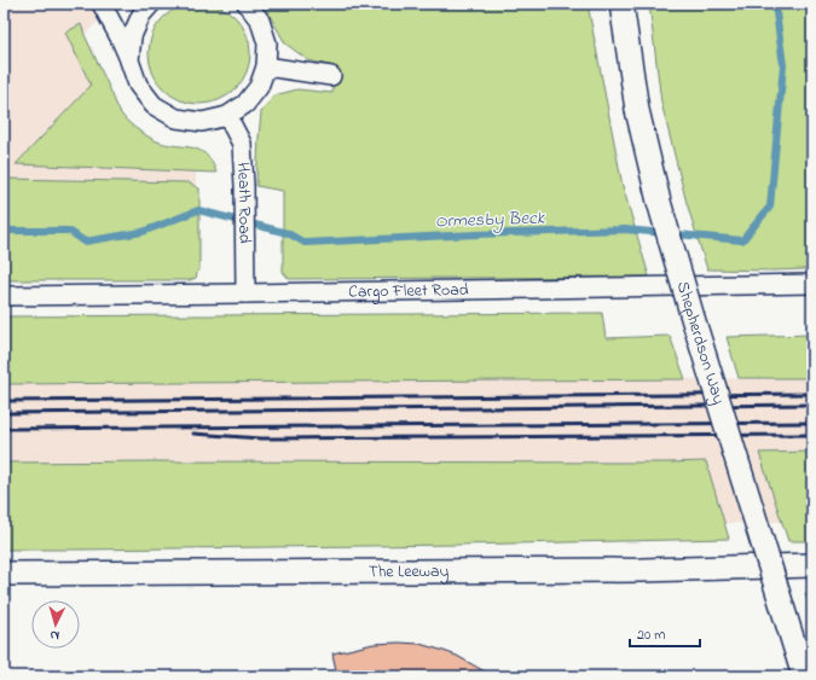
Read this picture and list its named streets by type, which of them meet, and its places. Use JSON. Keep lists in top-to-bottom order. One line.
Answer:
{"streets":{"street":["Heath Road","Cargo Fleet Road","Shepherdson Way","The Leeway"]},"crossings":[["Heath Road","Cargo Fleet Road"]],"water":["Ormesby Beck"],"scale_bar":"20 m","north":"bottom"}
